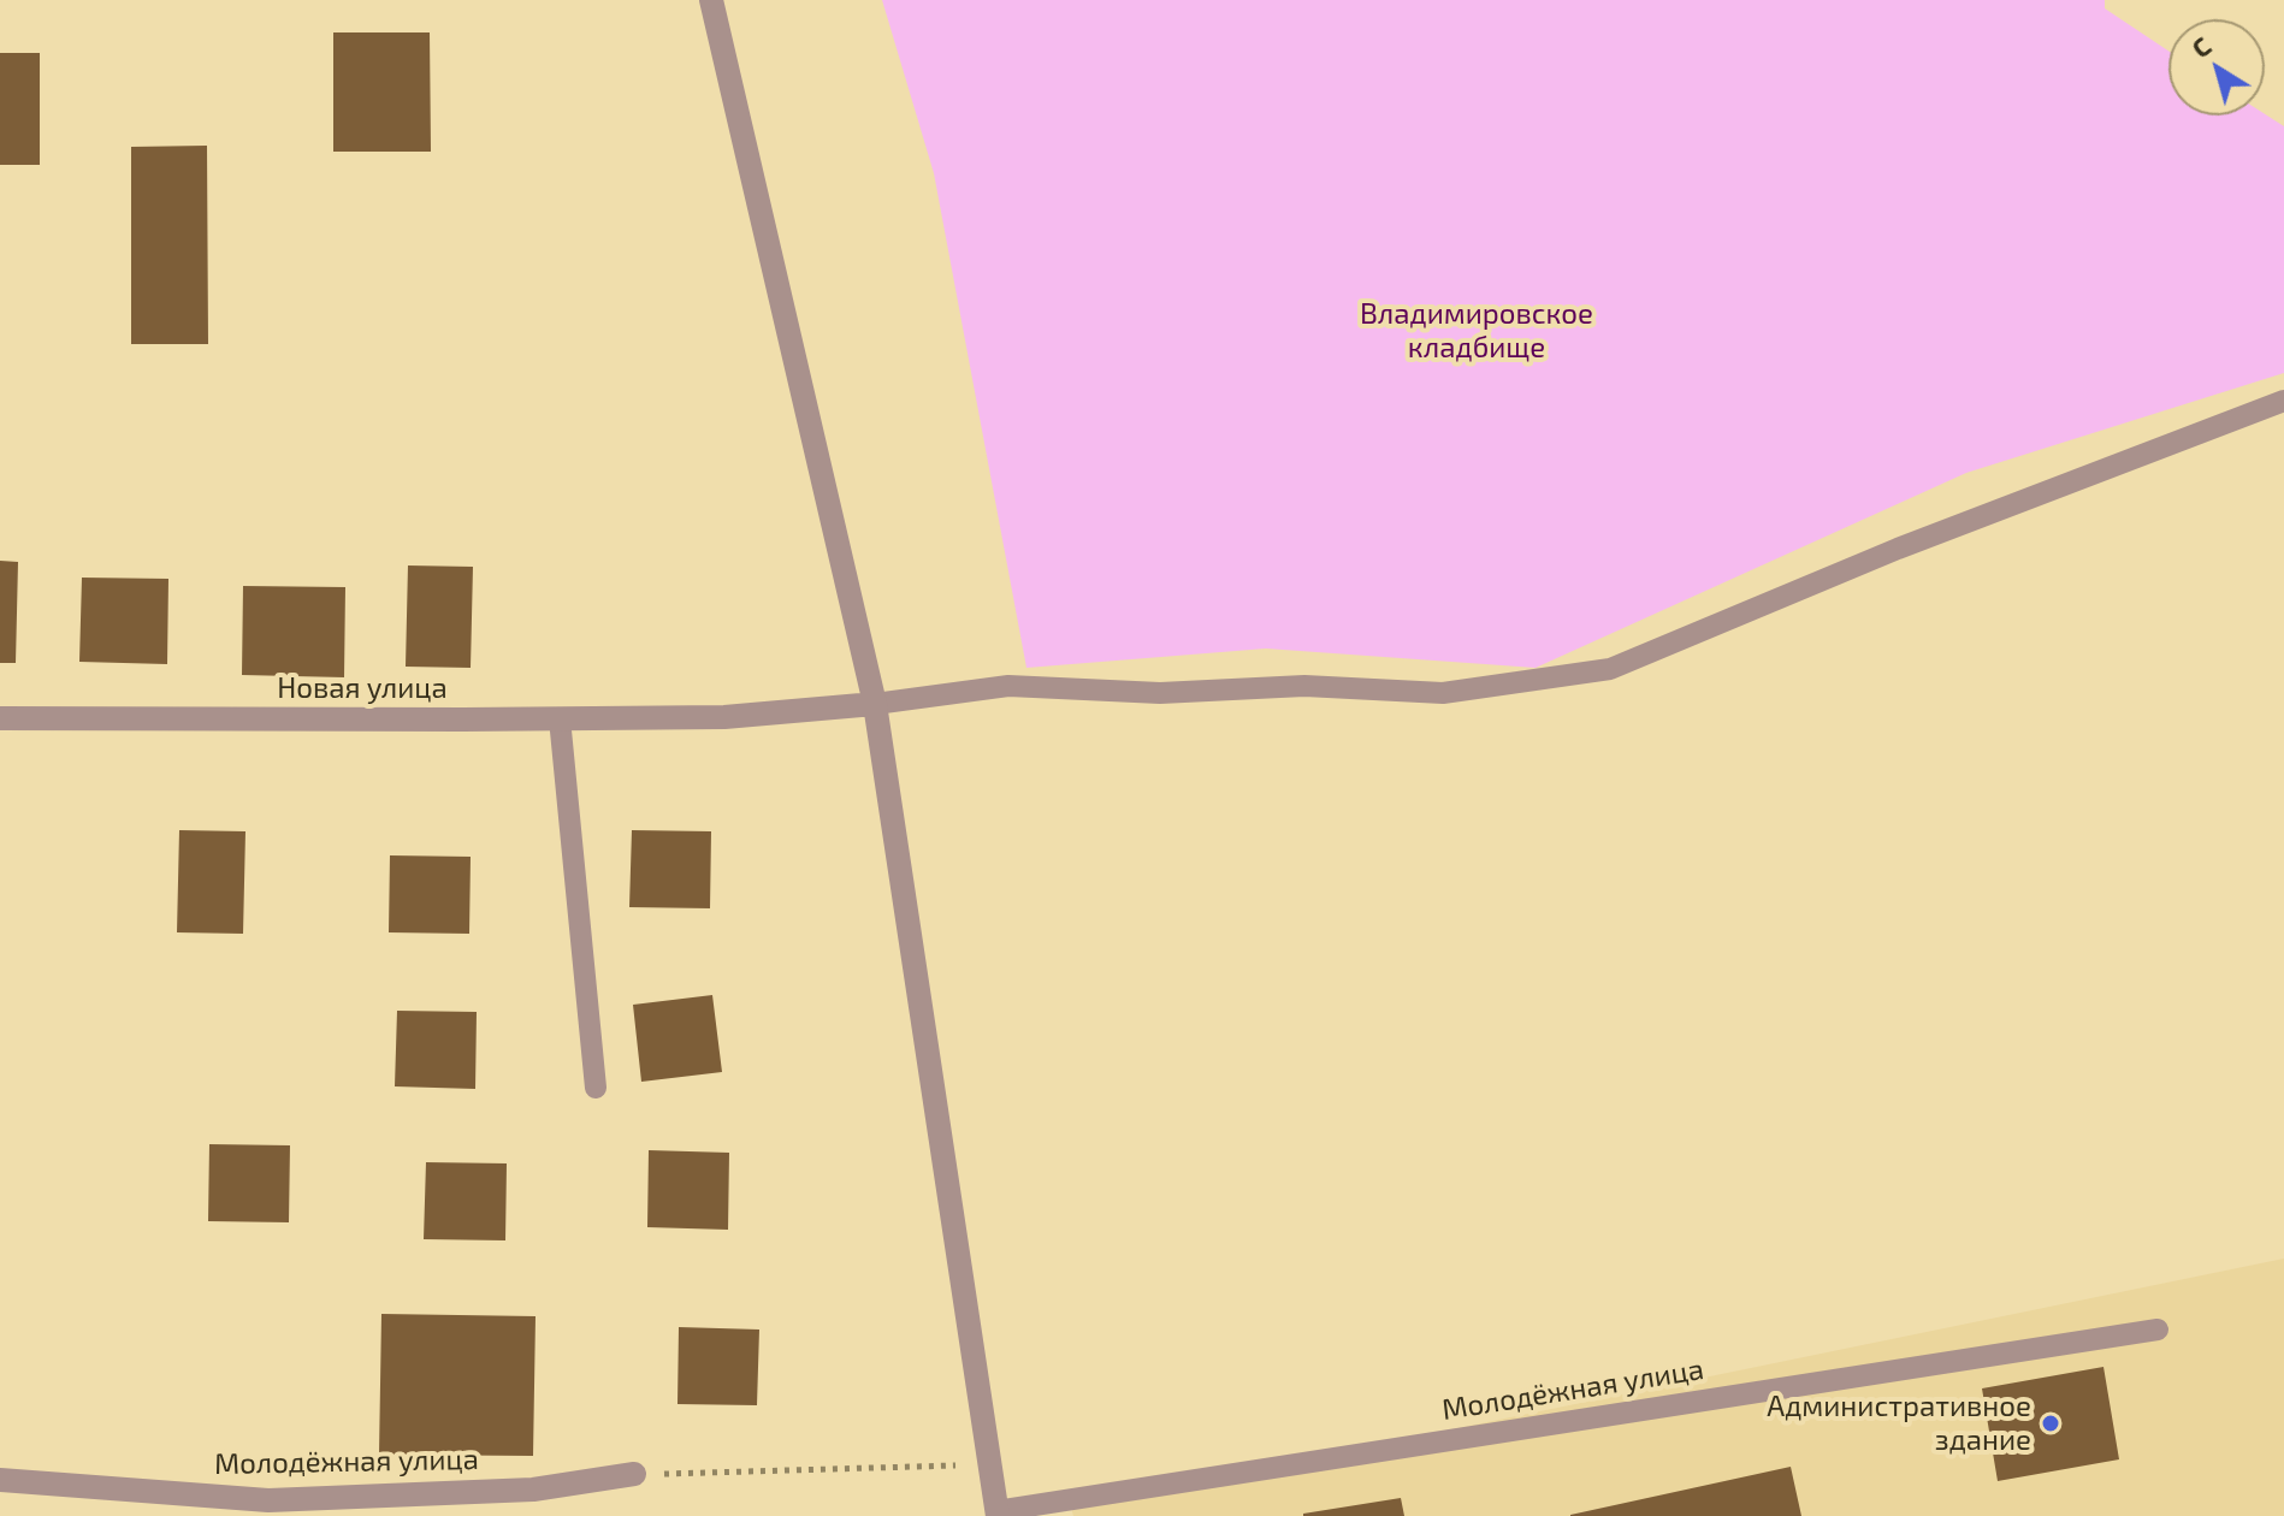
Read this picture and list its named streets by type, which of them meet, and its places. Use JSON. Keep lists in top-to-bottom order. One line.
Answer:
{"streets":{"street":["Новая улица","Молодёжная улица"]},"parks":["Владимировское кладбище"],"places":["Административное здание"],"north":"top left"}
